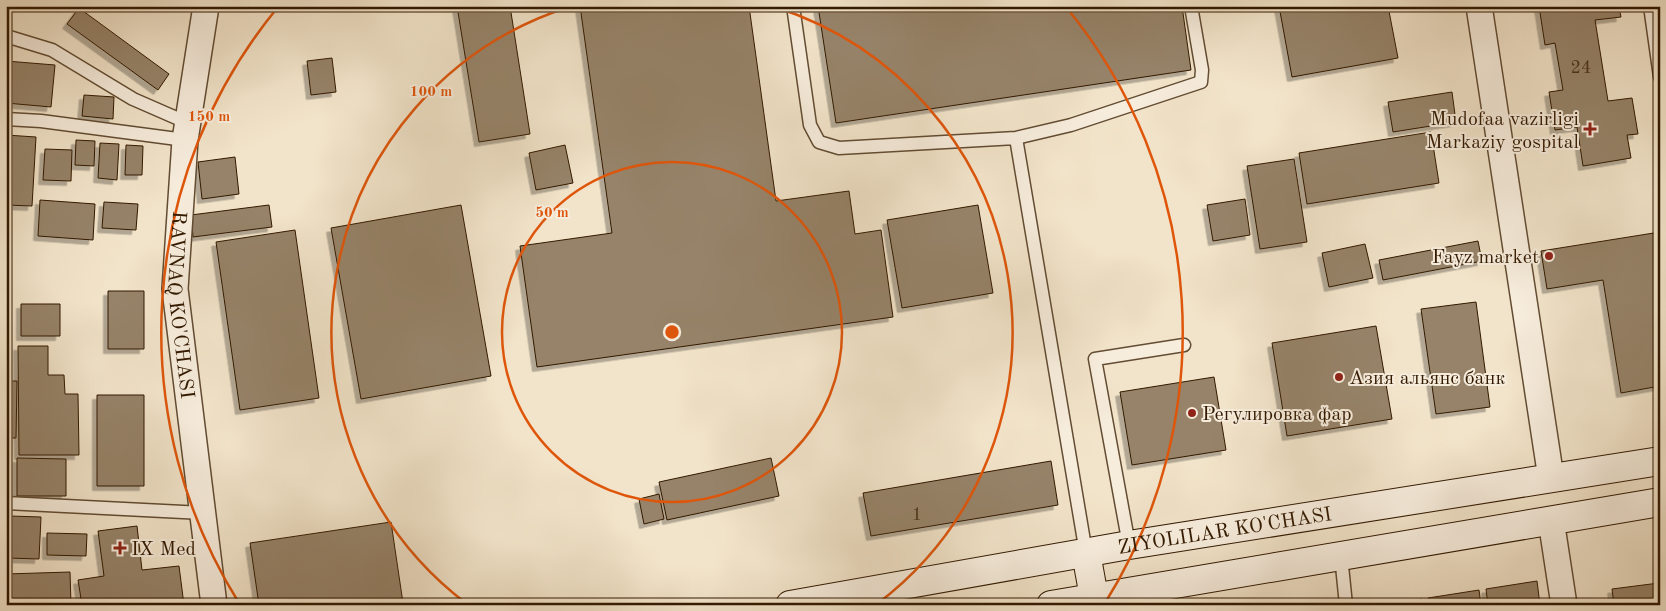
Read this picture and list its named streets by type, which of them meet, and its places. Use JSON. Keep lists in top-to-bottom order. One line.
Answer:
{"streets":{"main road":["ZIYOLILAR KO'CHASI"],"street":["RAVNAQ KO'CHASI"]},"places":{"health":["Mudofaa vazirligi Markaziy gospital","IX Med"],"other":["Fayz market","Азия альянс банк","Регулировка фар"]},"house_numbers":["24","1"],"rings":["100 m","150 m","50 m"]}
